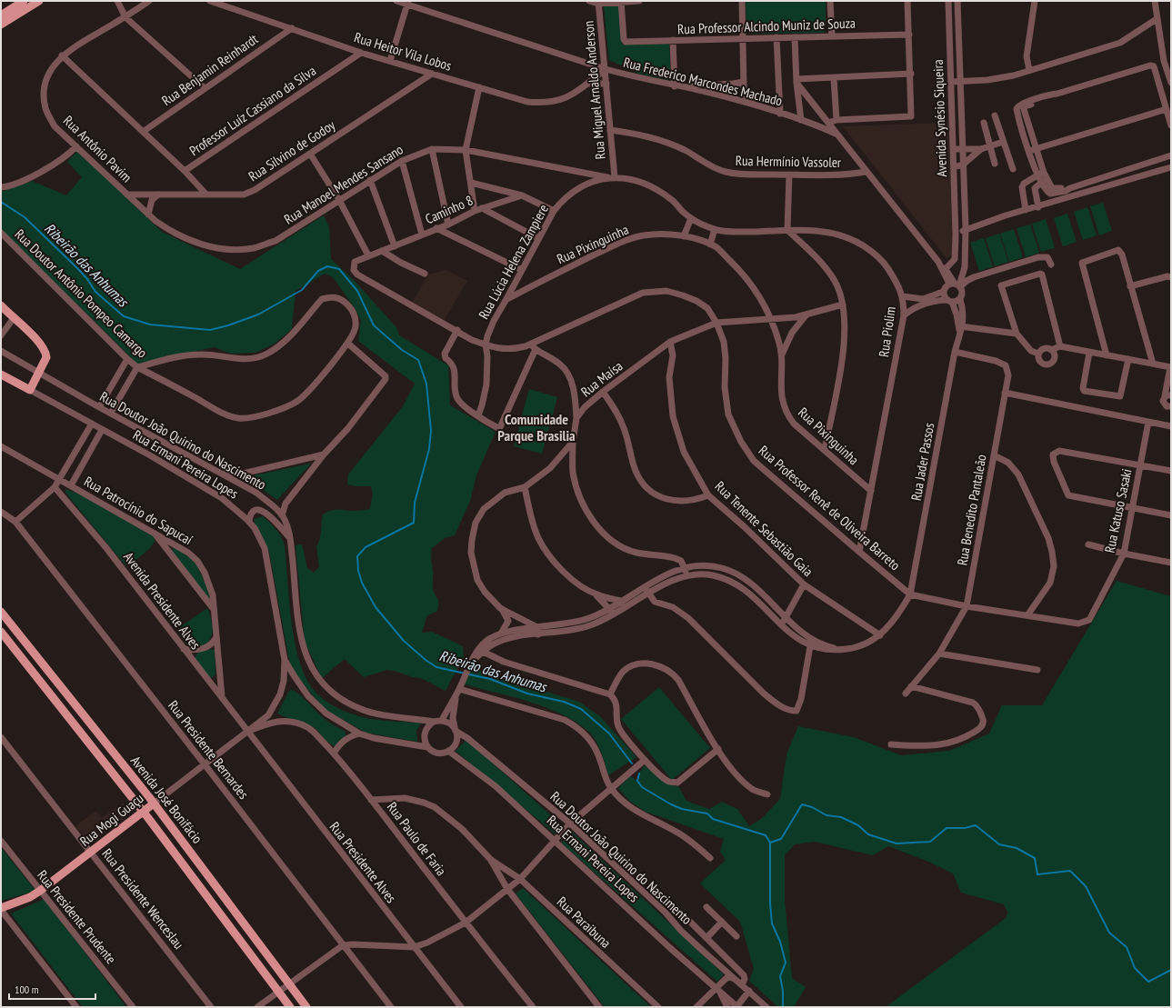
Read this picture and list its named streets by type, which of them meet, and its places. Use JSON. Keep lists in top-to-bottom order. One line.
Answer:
{"streets":{"main road":["Rua Ermani Pereira Lopes","Avenida José Bonifácio","Rua Mogi Guaçu"],"street":["Rua Professor Alcindo Muniz de Souza","Rua Heitor Vila Lobos","Rua Benjamin Reinhardt","Rua Frederico Marcondes Machado","Rua Miguel Arnaldo Anderson","Professor Luíz Cassiano da Silva","Avenida Synésio Siqueira","Rua Antônio Pavim","Rua Silvino de Godoy","Rua Hermínio Vassoler","Rua Manoel Mendes Sansano","Caminho 8","Rua Pixinguinha","Rua Lúcia Helena Zampiere","Rua Doutor Antônio Pompeo Camargo","Rua Piolim","Rua Maísa","Rua Doutor João Quirino do Nascimento","Rua Jader Passos","Rua Professor Renê de Oliveira Barreto","Rua Benedito Pantaleão","Rua Patrocínio do Sapucaí","Rua Katuso Sasaki","Rua Tenente Sebastião Gaia","Avenida Presidente Alves","Rua Presidente Bernardes","Rua Paulo de Faria","Rua Presidente Alves","Rua Presidente Wenceslau","Rua Presidente Prudente","Rua Paraibuna"]},"crossings":[["Rua Heitor Vila Lobos","Rua Benjamin Reinhardt"],["Rua Heitor Vila Lobos","Rua Frederico Marcondes Machado"],["Rua Heitor Vila Lobos","Rua Miguel Arnaldo Anderson"],["Rua Heitor Vila Lobos","Professor Luíz Cassiano da Silva"],["Rua Heitor Vila Lobos","Rua Silvino de Godoy"],["Rua Frederico Marcondes Machado","Rua Miguel Arnaldo Anderson"],["Rua Miguel Arnaldo Anderson","Rua Hermínio Vassoler"],["Rua Miguel Arnaldo Anderson","Rua Manoel Mendes Sansano"],["Rua Miguel Arnaldo Anderson","Rua Lúcia Helena Zampiere"],["Professor Luíz Cassiano da Silva","Rua Silvino de Godoy"],["Avenida Synésio Siqueira","Rua Jader Passos"],["Rua Antônio Pavim","Rua Silvino de Godoy"],["Rua Antônio Pavim","Rua Manoel Mendes Sansano"],["Rua Silvino de Godoy","Rua Manoel Mendes Sansano"],["Rua Manoel Mendes Sansano","Rua Lúcia Helena Zampiere"],["Caminho 8","Rua Professor Renê de Oliveira Barreto"],["Rua Pixinguinha","Rua Lúcia Helena Zampiere"],["Rua Pixinguinha","Rua Piolim"],["Rua Pixinguinha","Rua Maísa"],["Rua Lúcia Helena Zampiere","Rua Piolim"],["Rua Lúcia Helena Zampiere","Rua Professor Renê de Oliveira Barreto"],["Rua Piolim","Rua Professor Renê de Oliveira Barreto"],["Rua Maísa","Rua Professor Renê de Oliveira Barreto"],["Rua Maísa","Rua Tenente Sebastião Gaia"],["Rua Doutor João Quirino do Nascimento","Rua Ermani Pereira Lopes"],["Rua Jader Passos","Rua Professor Renê de Oliveira Barreto"],["Rua Jader Passos","Rua Benedito Pantaleão"],["Rua Professor Renê de Oliveira Barreto","Rua Benedito Pantaleão"],["Rua Professor Renê de Oliveira Barreto","Rua Katuso Sasaki"],["Rua Patrocínio do Sapucaí","Avenida Presidente Alves"],["Avenida Presidente Alves","Rua Mogi Guaçu"],["Avenida Presidente Alves","Rua Paulo de Faria"],["Avenida Presidente Alves","Rua Presidente Alves"],["Rua Presidente Bernardes","Rua Mogi Guaçu"],["Avenida José Bonifácio","Rua Mogi Guaçu"],["Rua Mogi Guaçu","Rua Paulo de Faria"],["Rua Mogi Guaçu","Rua Presidente Alves"],["Rua Mogi Guaçu","Rua Presidente Wenceslau"],["Rua Mogi Guaçu","Rua Presidente Prudente"],["Rua Paulo de Faria","Rua Presidente Alves"],["Rua Paulo de Faria","Rua Paraibuna"]],"districts":["Comunidade Parque Brasilia"],"water":["Ribeirão das Anhumas"],"scale_bar":"100 m"}
